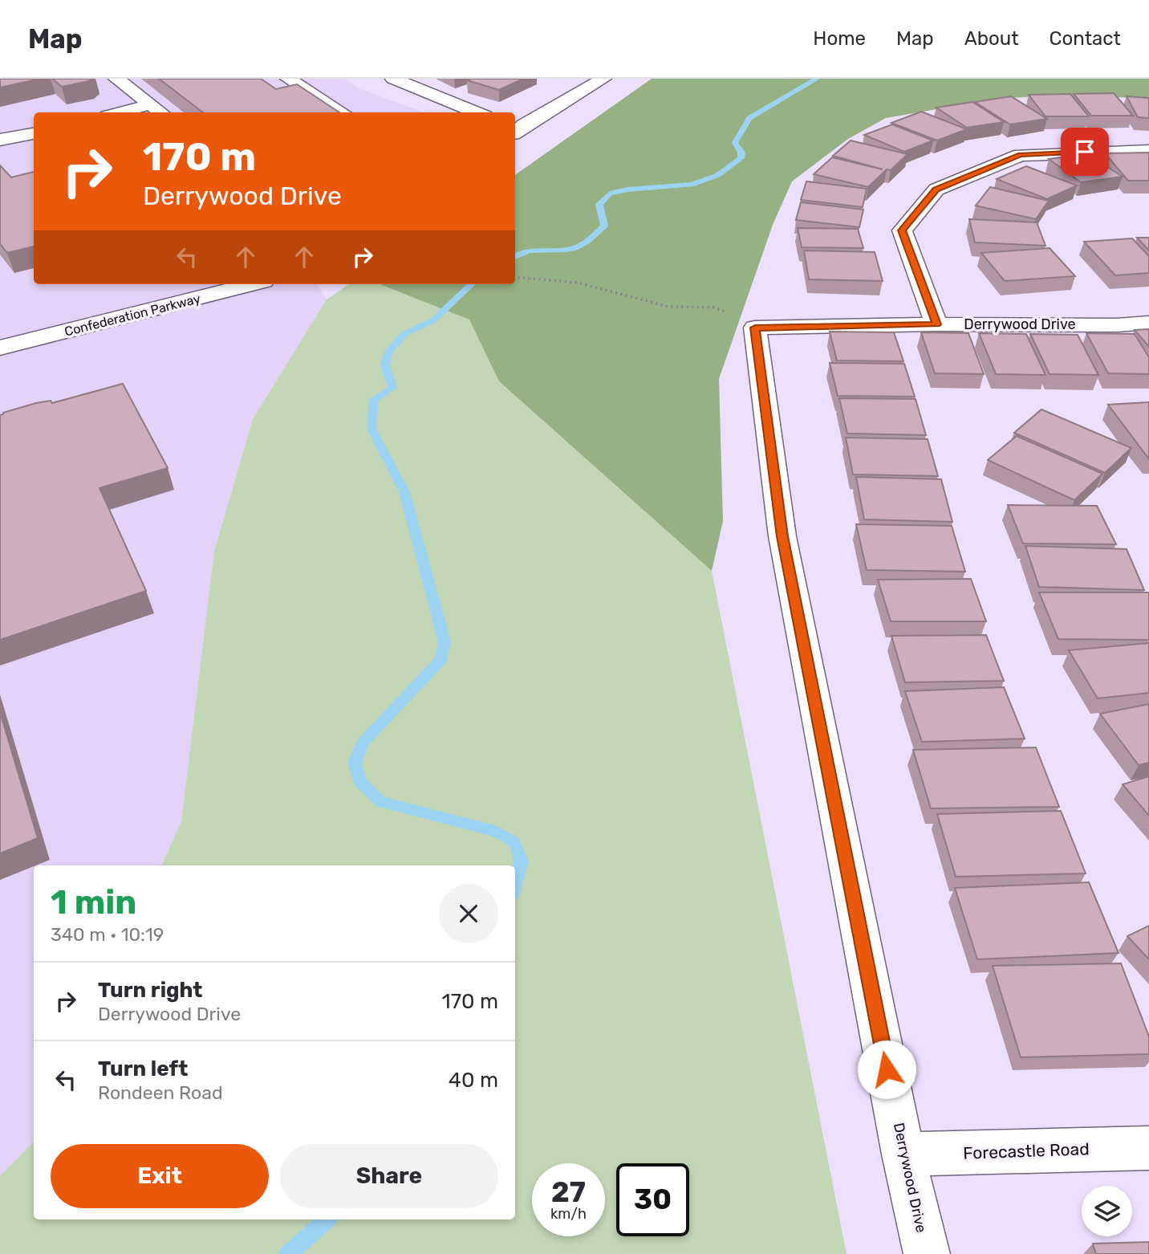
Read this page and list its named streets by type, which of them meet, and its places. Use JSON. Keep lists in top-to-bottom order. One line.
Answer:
{"streets":{"street":["Confederation Parkway","Derrywood Drive","Forecastle Road"]},"crossings":[["Derrywood Drive","Forecastle Road"]],"page":{"header":"Map","nav":["Home","Map","About","Contact"],"turn":["170 m","Derrywood Drive"],"heading":["1 min","340 m · 10:19"],"list":[{"name":"Turn right","note":"Derrywood Drive","value":"170 m"},{"name":"Turn left","note":"Rondeen Road","value":"40 m"}],"buttons":["Exit","Share"],"speed":"27 km/h","limit":"30"}}
